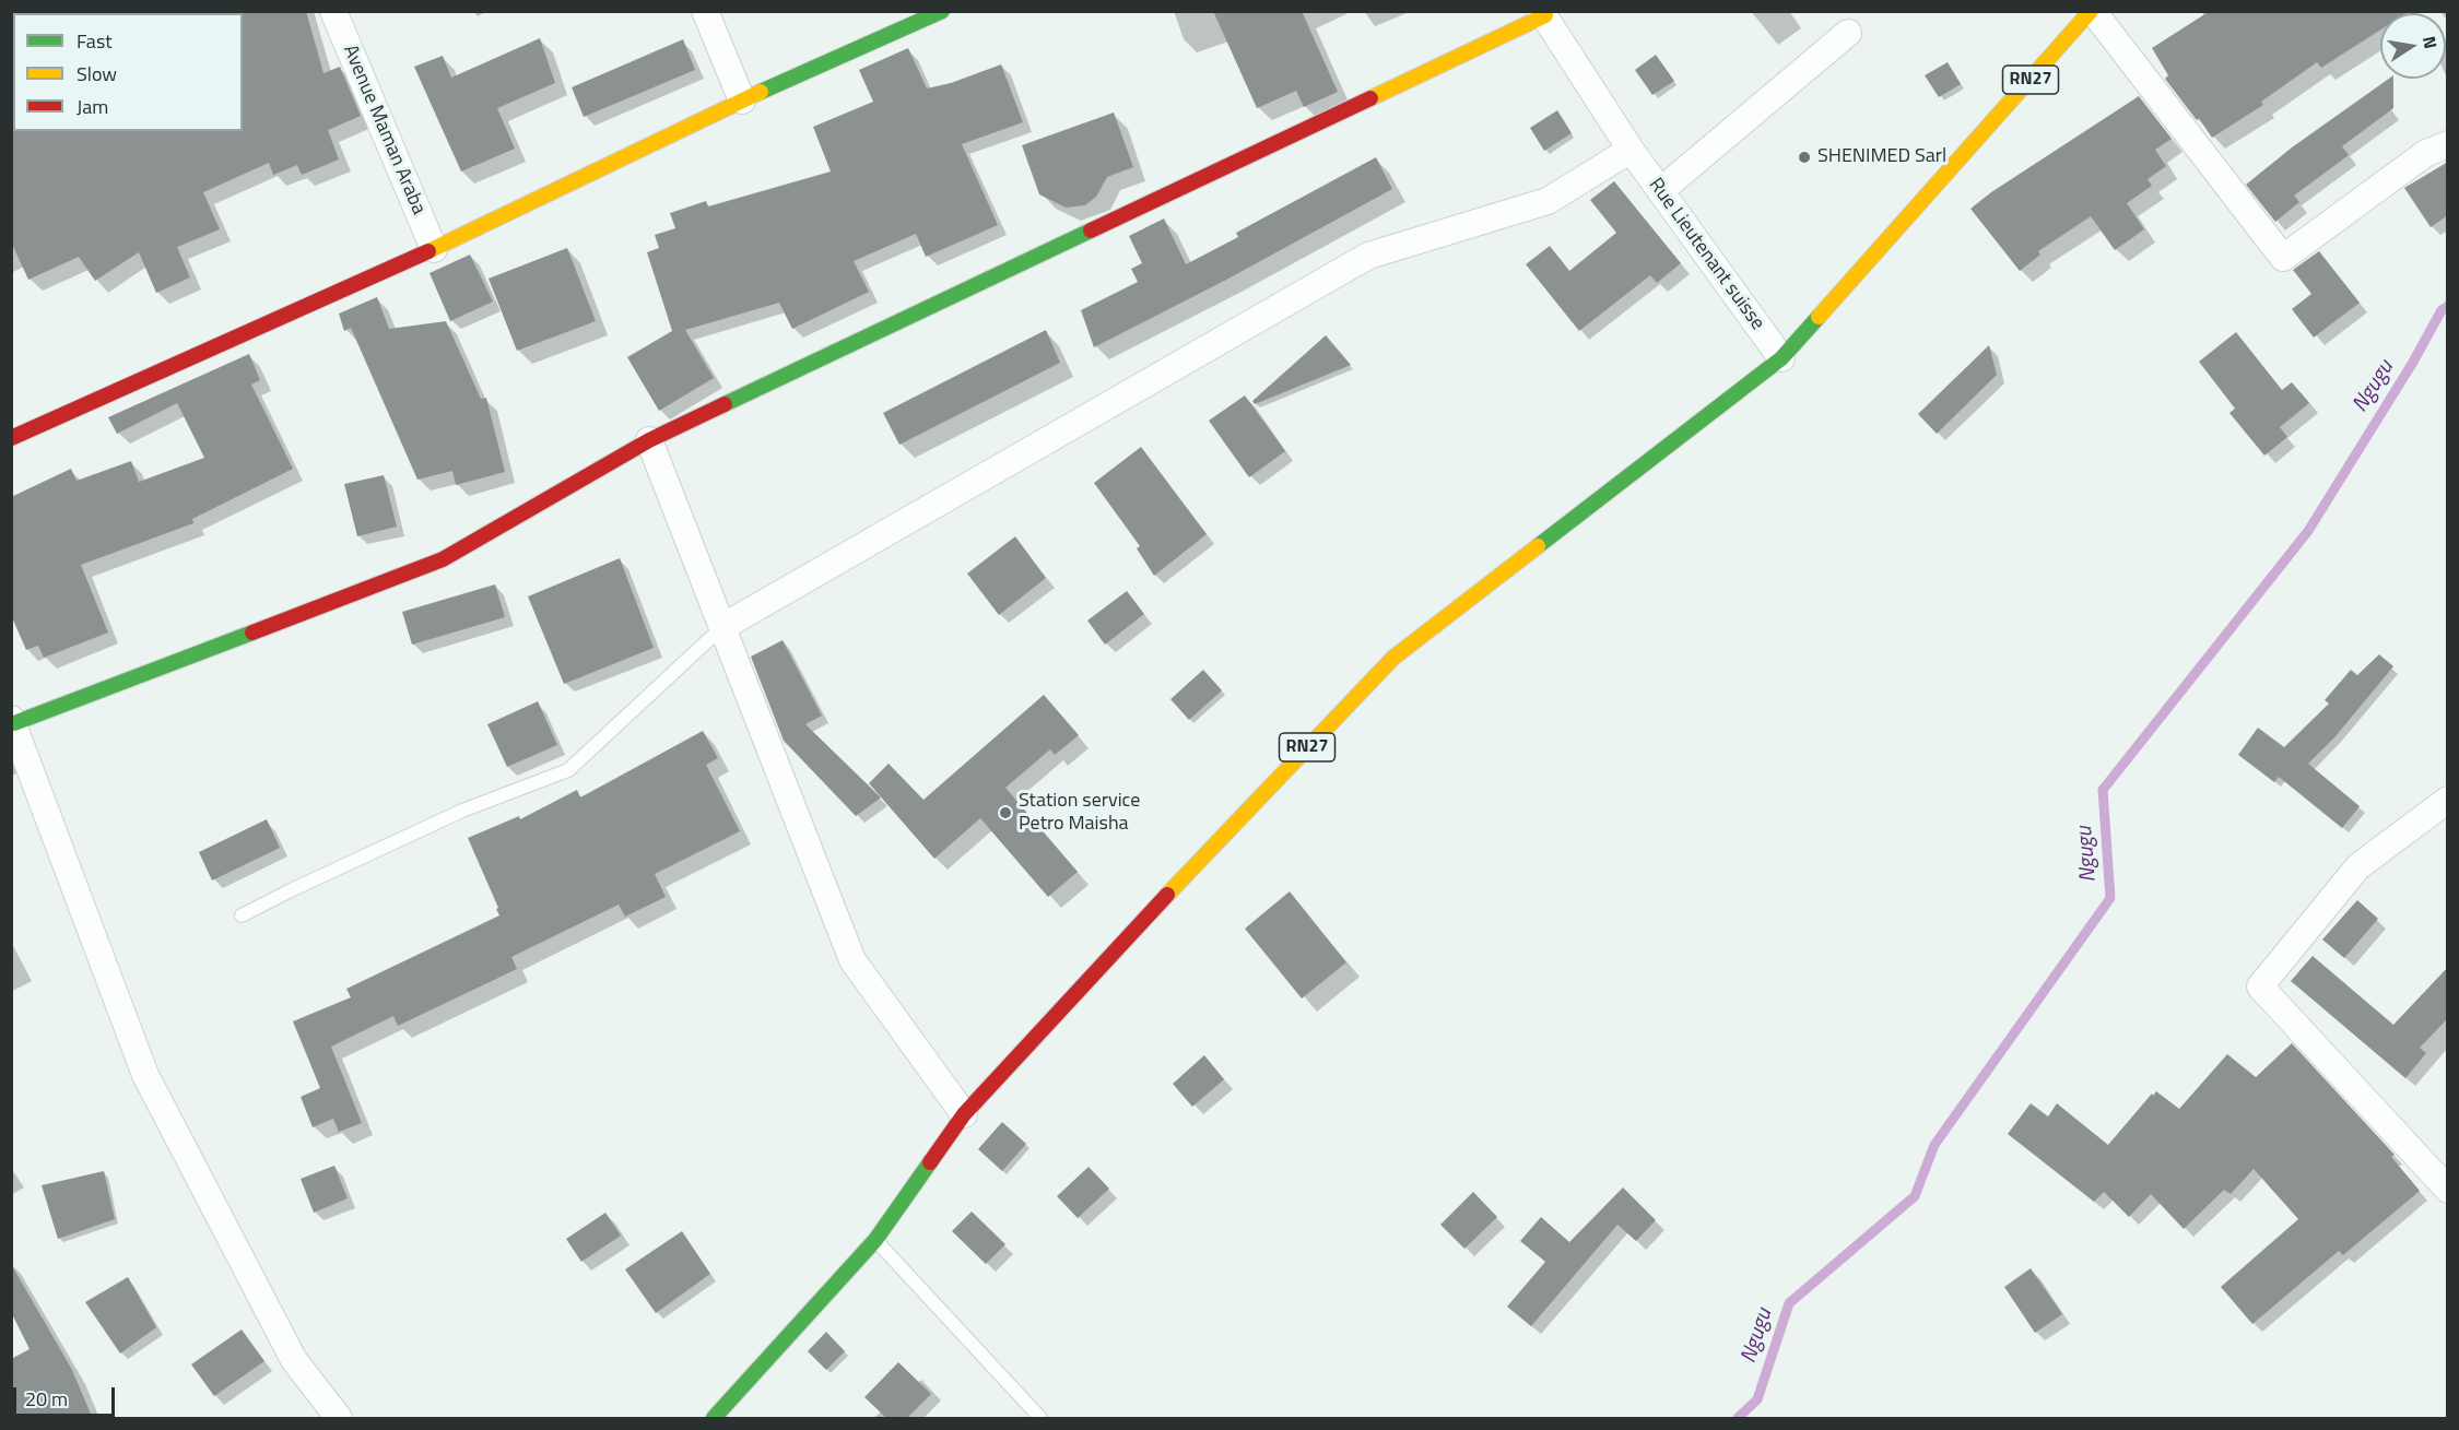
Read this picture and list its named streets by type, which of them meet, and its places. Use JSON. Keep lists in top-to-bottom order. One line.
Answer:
{"streets":{"street":["RN27","Avenue Maman Araba","Rue Lieutenant suisse"]},"crossings":[["RN27","Rue Lieutenant suisse"]],"water":["Ngugu"],"places":["SHENIMED Sarl","Station service Petro Maisha"],"legend":["Fast","Slow","Jam"],"scale_bar":"20 m","north":"right"}
